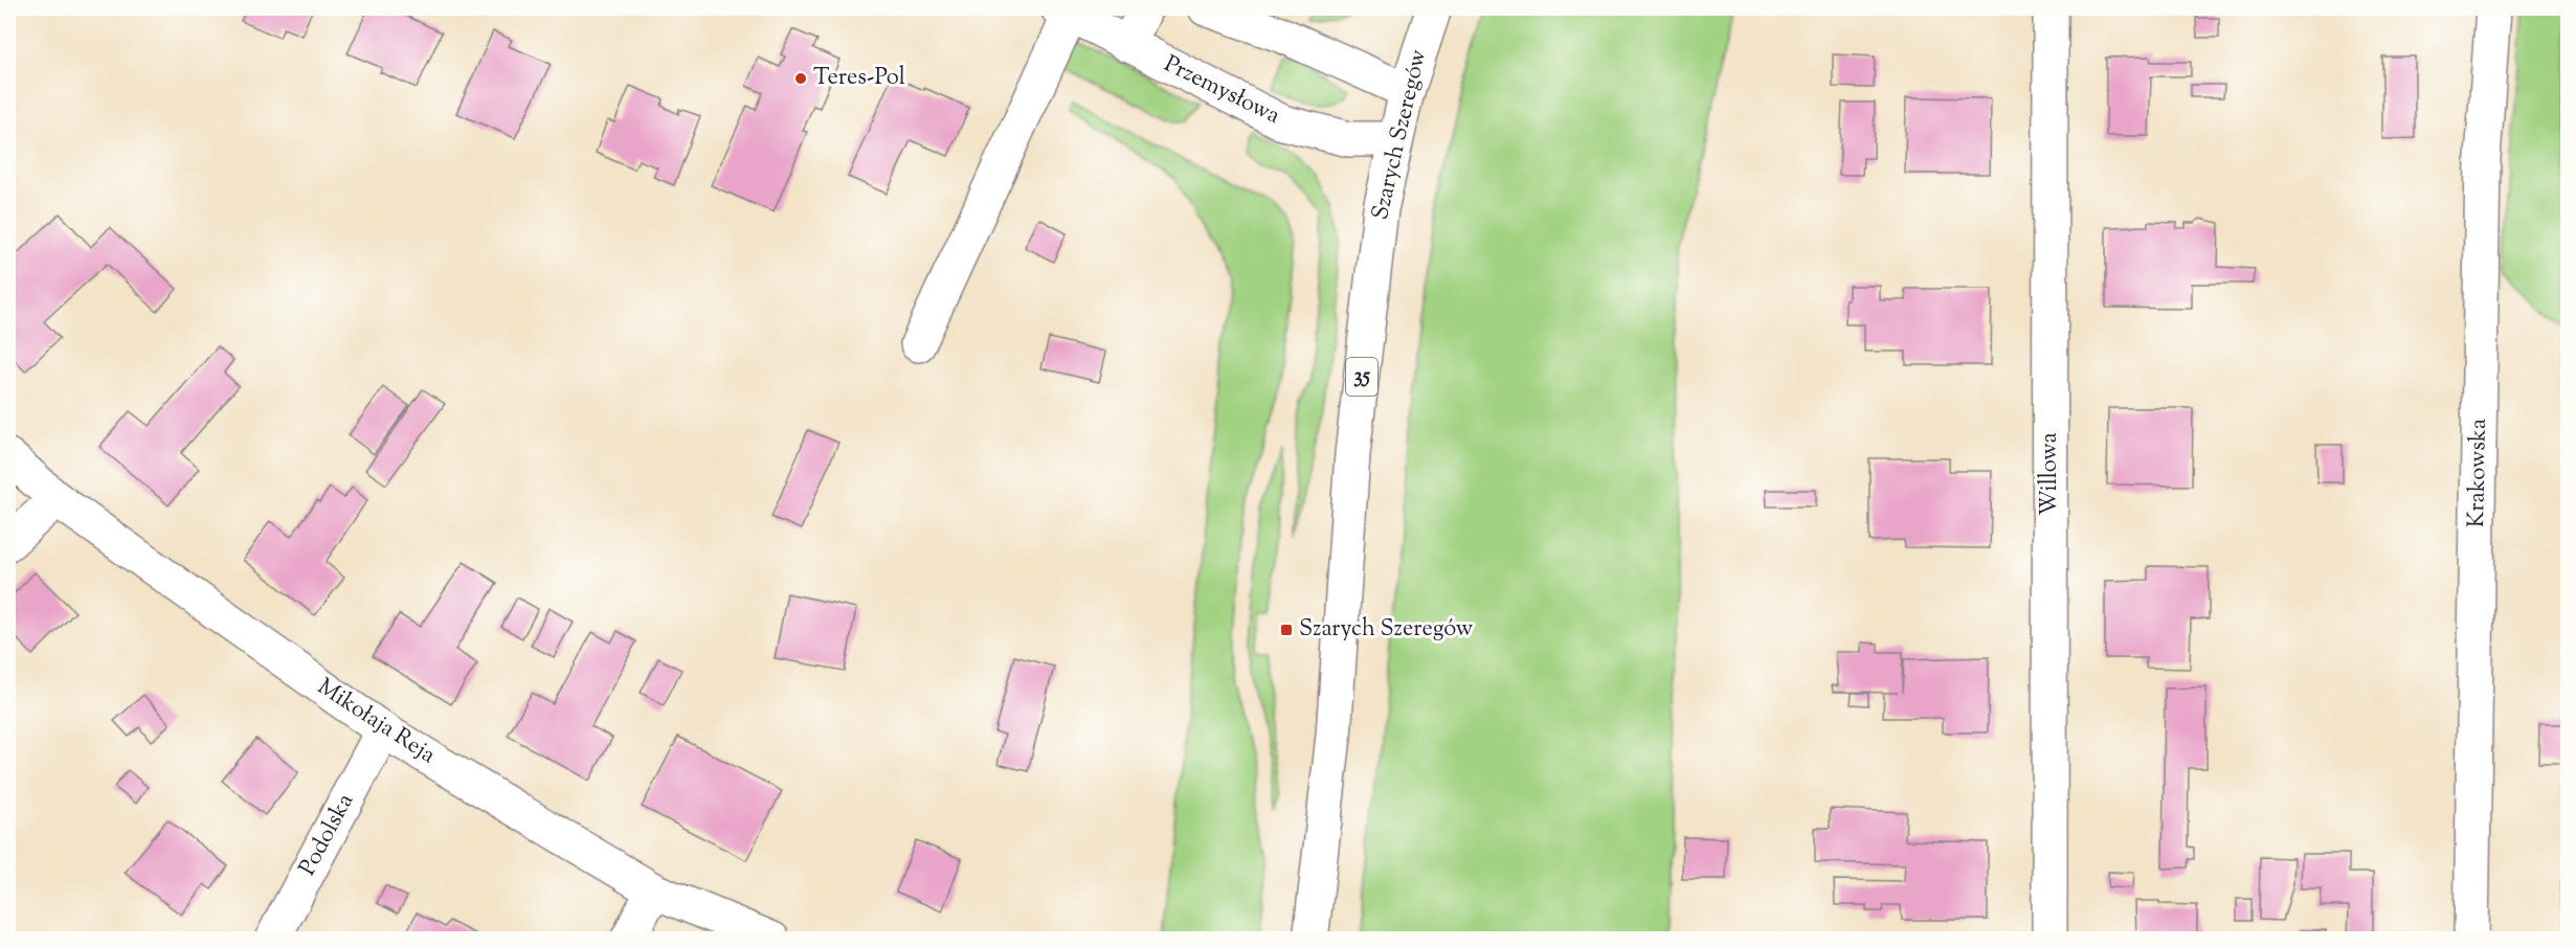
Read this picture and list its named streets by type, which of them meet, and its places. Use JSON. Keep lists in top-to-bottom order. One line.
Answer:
{"streets":{"street":["Przemysłowa","Szarych Szeregów","35","Krakowska","Willowa","Mikołaja Reja","Podolska"]},"crossings":[["Przemysłowa","Szarych Szeregów"],["Mikołaja Reja","Podolska"]],"places":{"other":["Teres-Pol"],"transit":["Szarych Szeregów"]}}
